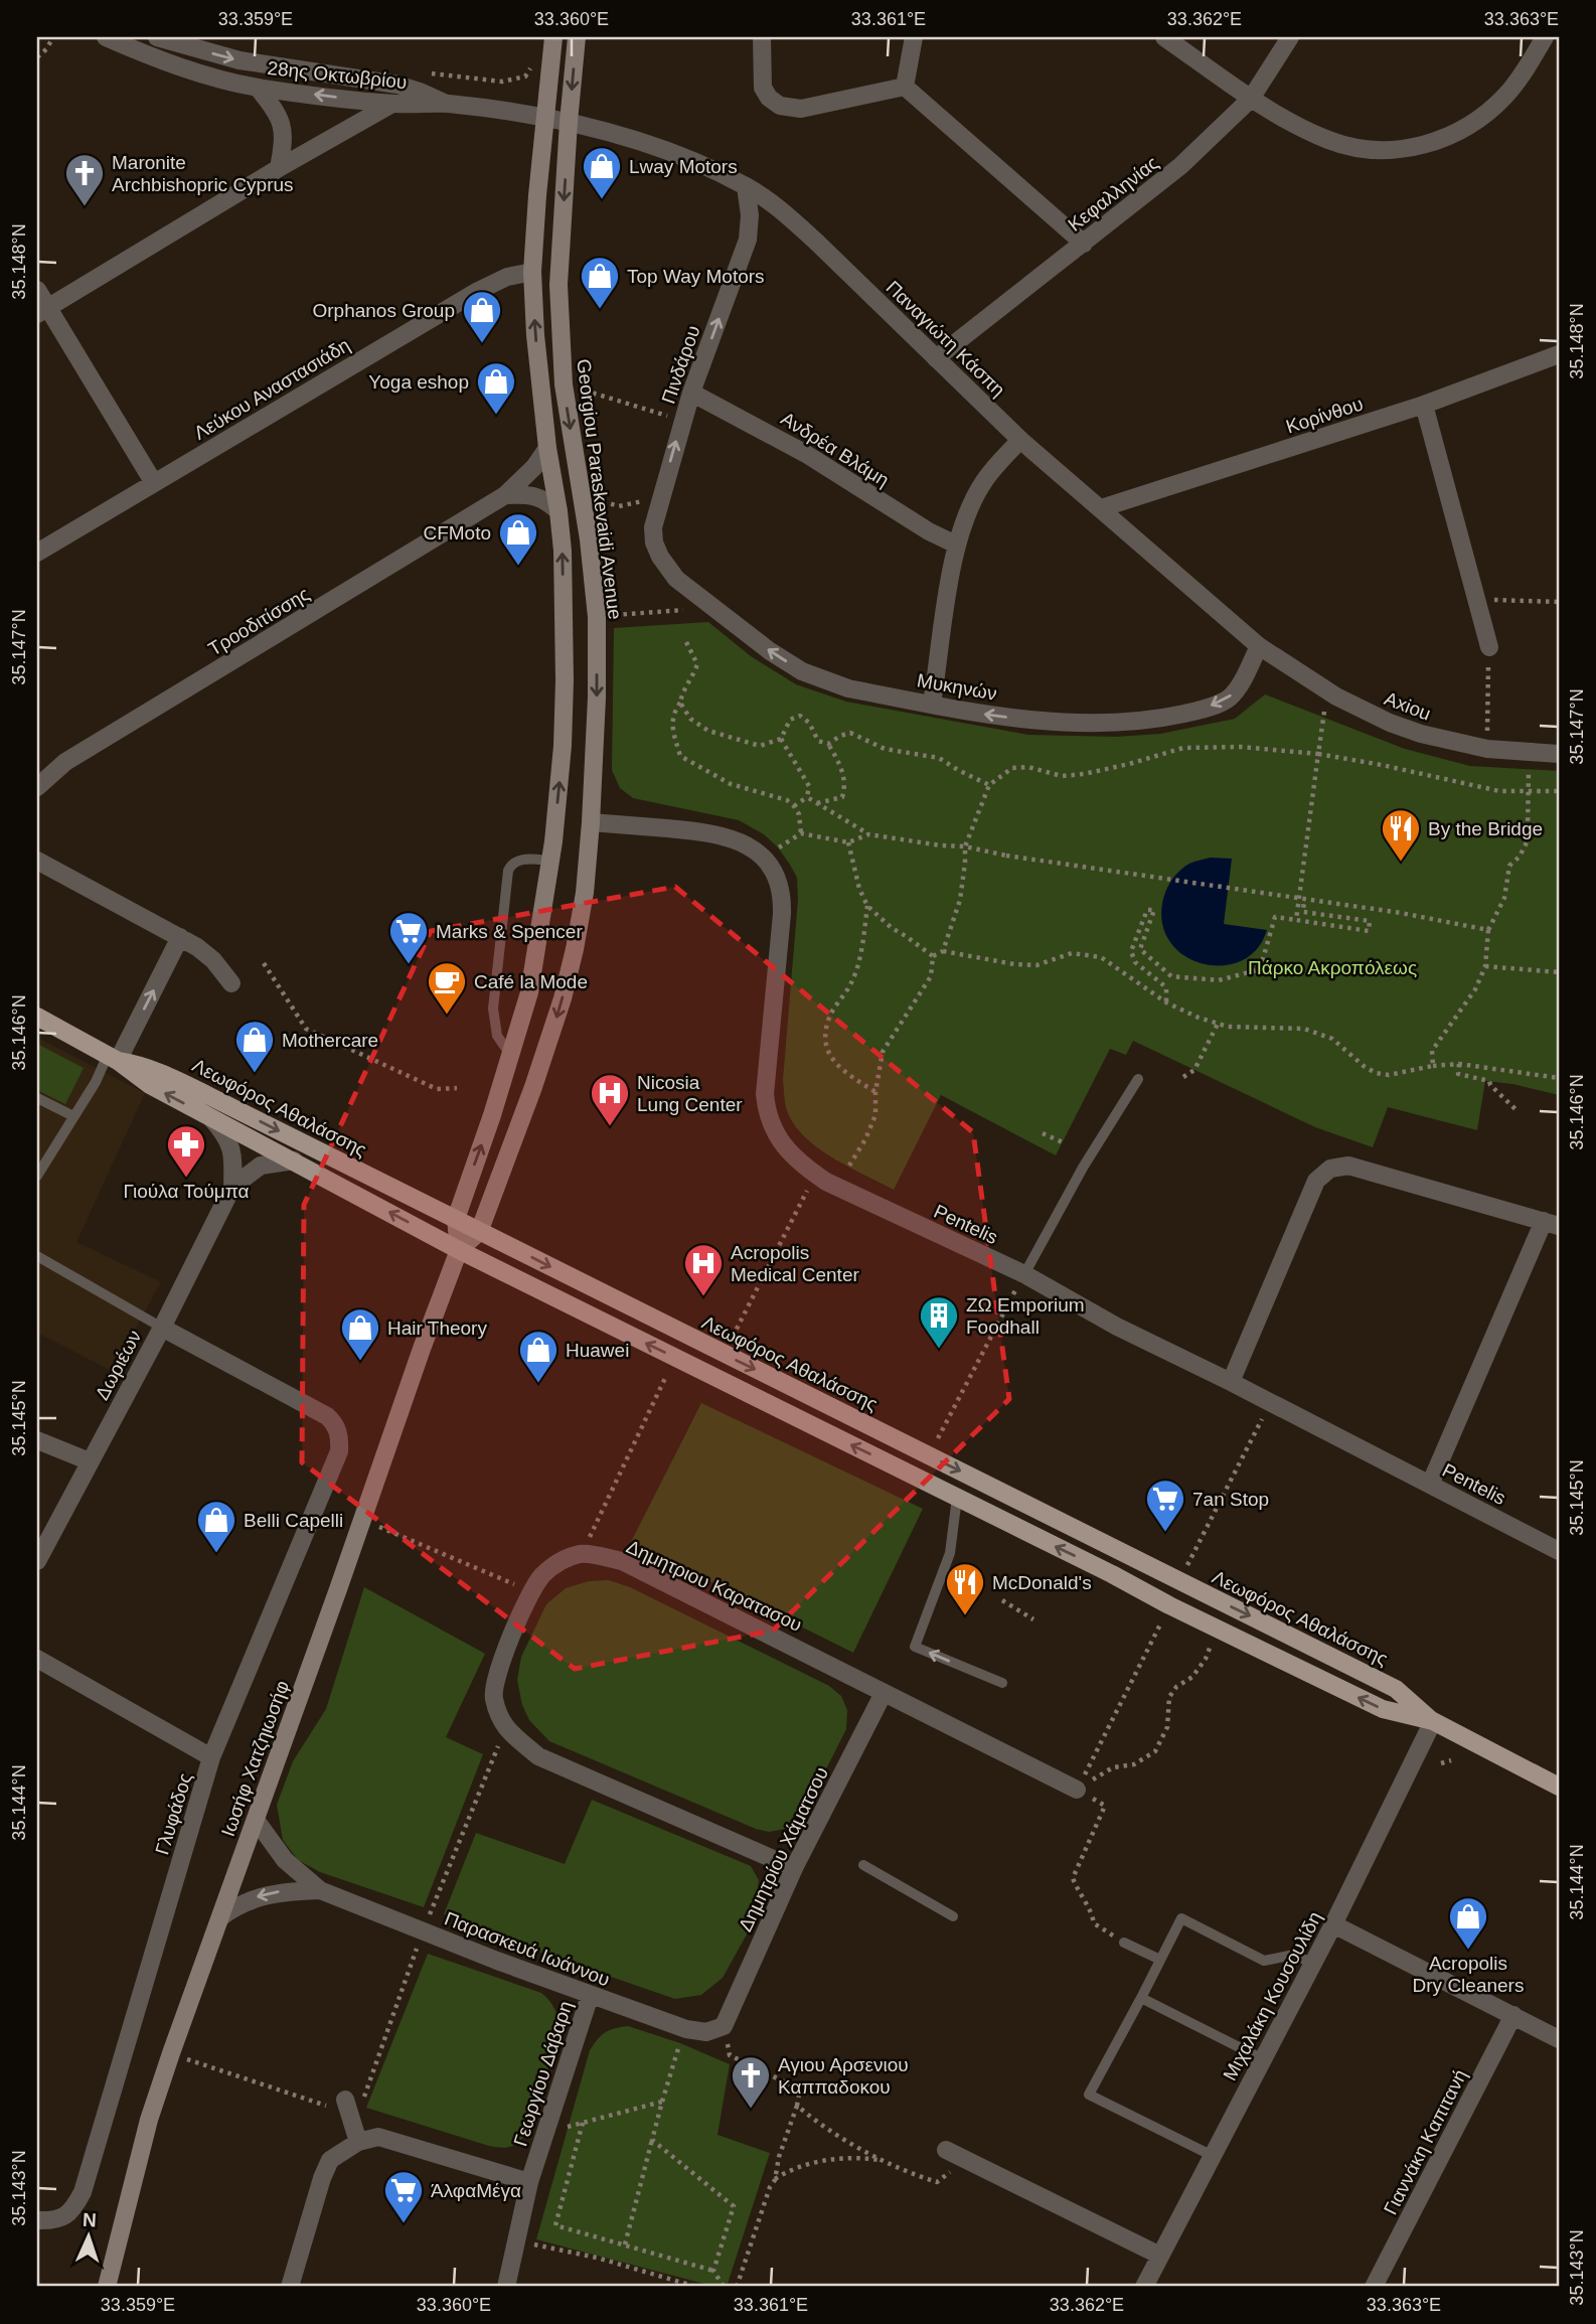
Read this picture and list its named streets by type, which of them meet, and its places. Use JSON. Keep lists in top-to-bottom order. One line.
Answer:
{"streets":{"main road":["Georgiou Paraskevaidi Avenue","Λεωφόρος Αθαλάσσης","Ιωσήφ Χατζηιωσήφ"],"street":["28ης Οκτωβρίου","Κεφαλληνίας","Παναγιώτη Κάσπη","Πινδάρου","Λεύκου Αναστασιάδη","Κορίνθου","Ανδρέα Βλάμη","Τροοδιτίσσης","Μυκηνών","Axiou","Pentelis","Δωριέων","Δημητριου Καρατασου","Γλυφάδος","Δημητρίου Χάματσου","Παρασκευά Ιωάννου","Μιχαλάκη Κουσουλίδη","Γεωργίου Δάβαρη","Γιαννάκη Καπιτανή"]},"crossings":[["28ης Οκτωβρίου","Παναγιώτη Κάσπη"],["28ης Οκτωβρίου","Georgiou Paraskevaidi Avenue"],["Κεφαλληνίας","Παναγιώτη Κάσπη"],["Παναγιώτη Κάσπη","Πινδάρου"],["Παναγιώτη Κάσπη","Κορίνθου"],["Παναγιώτη Κάσπη","Georgiou Paraskevaidi Avenue"],["Παναγιώτη Κάσπη","Μυκηνών"],["Παναγιώτη Κάσπη","Axiou"],["Πινδάρου","Ανδρέα Βλάμη"],["Πινδάρου","Μυκηνών"],["Georgiou Paraskevaidi Avenue","Λεωφόρος Αθαλάσσης"],["Georgiou Paraskevaidi Avenue","Pentelis"],["Georgiou Paraskevaidi Avenue","Ιωσήφ Χατζηιωσήφ"],["Μυκηνών","Axiou"],["Λεωφόρος Αθαλάσσης","Ιωσήφ Χατζηιωσήφ"],["Λεωφόρος Αθαλάσσης","Μιχαλάκη Κουσουλίδη"],["Δωριέων","Γλυφάδος"],["Δημητριου Καρατασου","Δημητρίου Χάματσου"],["Ιωσήφ Χατζηιωσήφ","Παρασκευά Ιωάννου"],["Δημητρίου Χάματσου","Παρασκευά Ιωάννου"],["Παρασκευά Ιωάννου","Γεωργίου Δάβαρη"]],"one_way":["Πινδάρου","Μυκηνών"],"parks":["Πάρκο Ακροπόλεως"],"places":{"shop":["Lway Motors","Top Way Motors","Orphanos Group","Yoga eshop","CFMoto","Mothercare","Hair Theory","Huawei","Belli Capelli","Acropolis Dry Cleaners"],"church":["Maronite Archbishopric Cyprus","Αγιου Αρσενιου Καππαδοκου"],"restaurant":["By the Bridge","McDonald's"],"supermarket":["Marks & Spencer","7an Stop","ΆλφαΜέγα"],"cafe":["Café la Mode"],"hospital":["Nicosia Lung Center","Acropolis Medical Center"],"pharmacy":["Γιούλα Τούμπα"],"building":["ΖΩ Emporium Foodhall"]},"north":"top","coordinates":["33.359°E","33.360°E","33.361°E","33.362°E","33.363°E","35.148°N","35.147°N","35.146°N","35.145°N","35.144°N","35.143°N"]}
